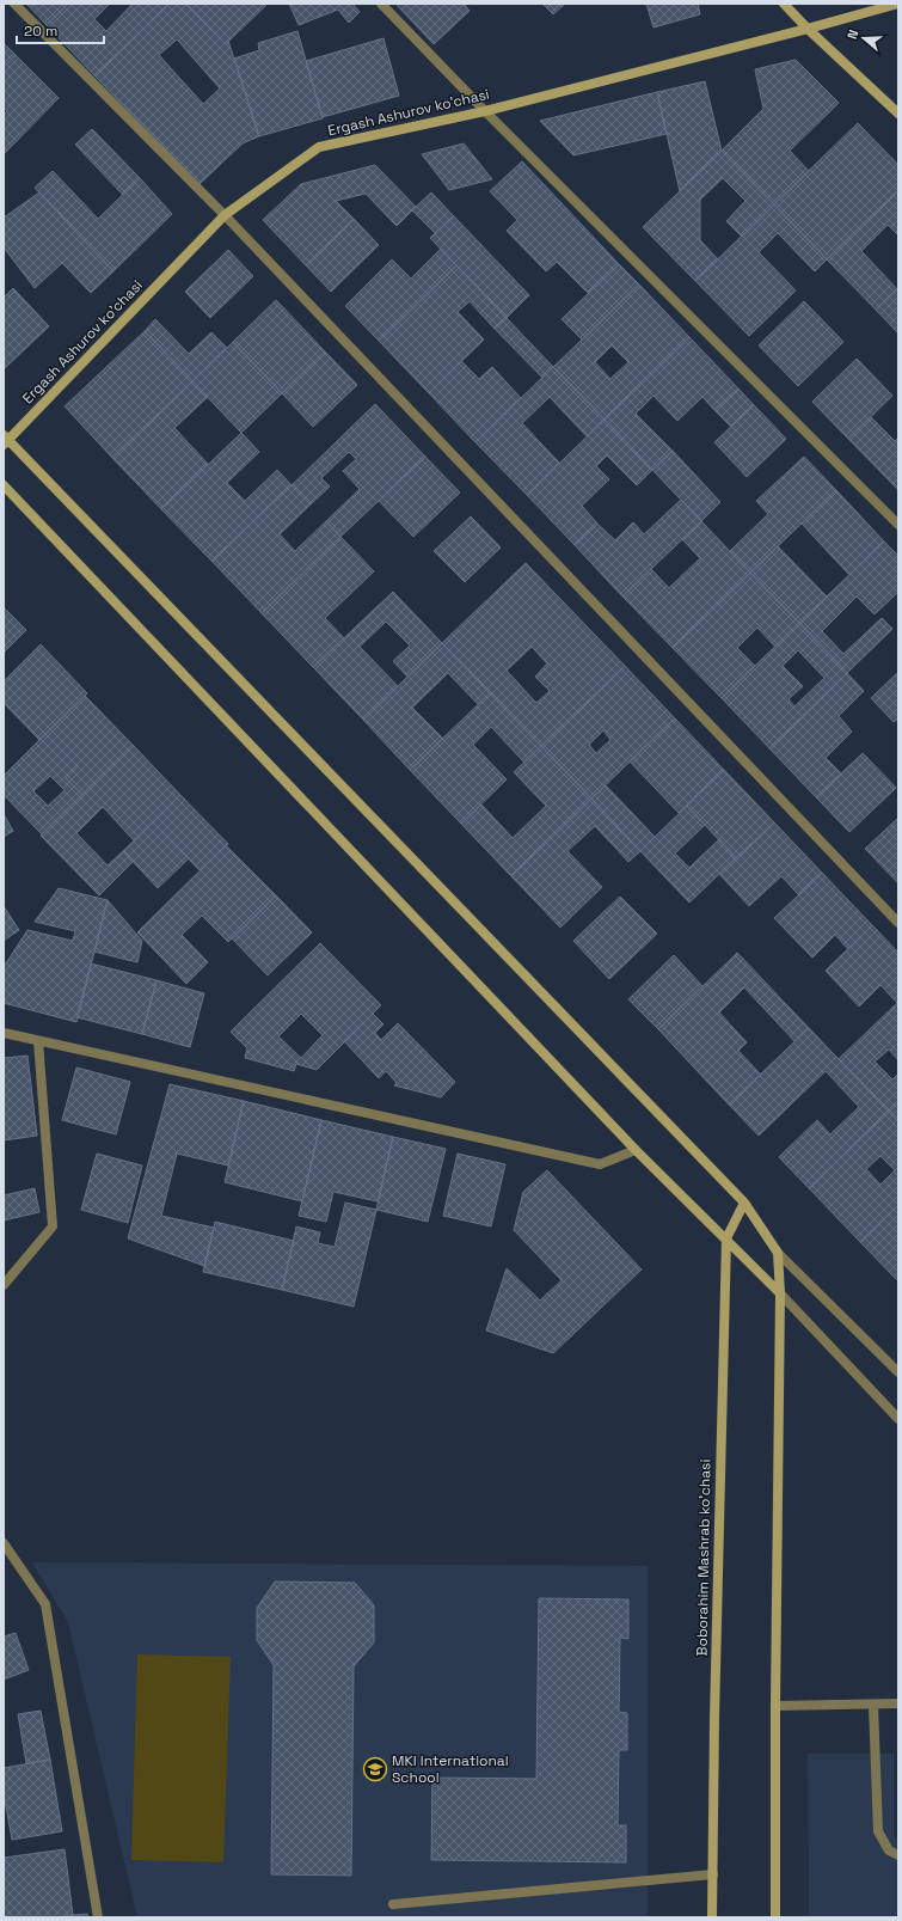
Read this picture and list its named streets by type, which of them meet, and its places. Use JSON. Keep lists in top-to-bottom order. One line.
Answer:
{"streets":{"main road":["Ergash Ashurov ko'chasi","Boborahim Mashrab ko'chasi"]},"places":{"school or university":["MKI International School"]},"scale_bar":"20 m","north":"left"}
